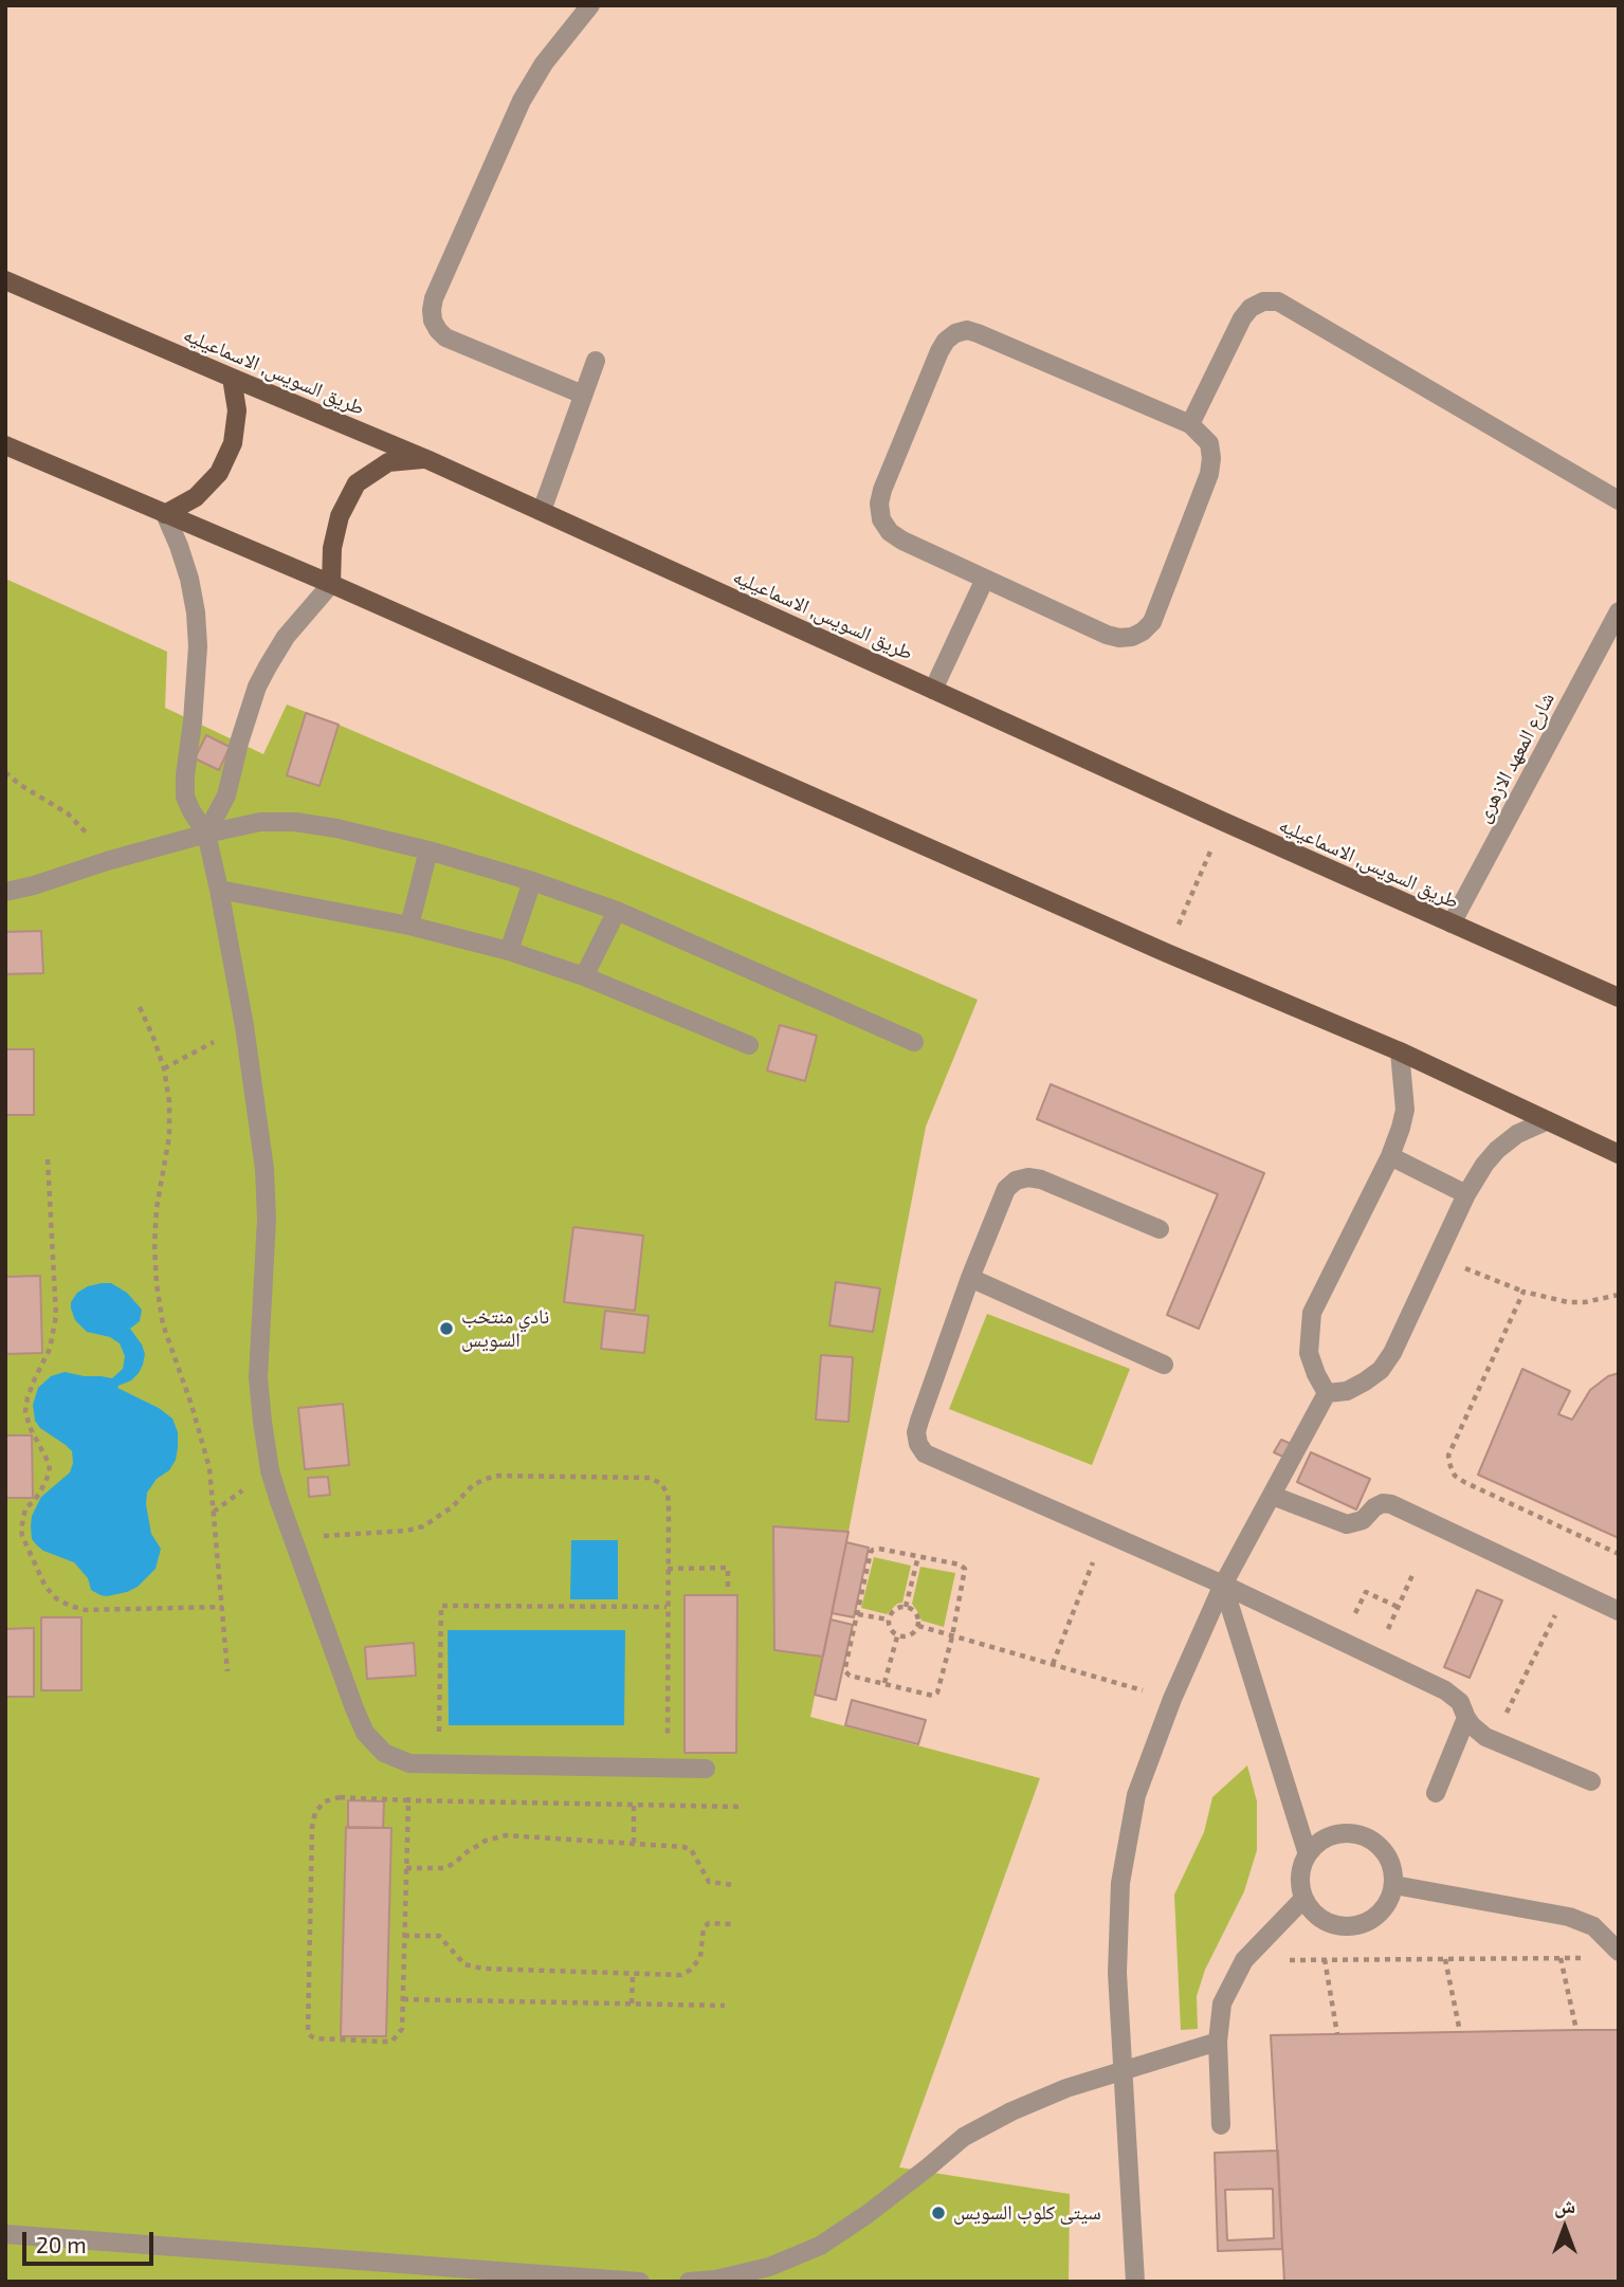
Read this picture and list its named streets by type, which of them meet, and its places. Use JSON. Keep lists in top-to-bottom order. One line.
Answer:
{"streets":{"main road":["طريق السويس, الاسماعيليه"],"street":["شارع المعهد الازهرى"]},"crossings":[["طريق السويس, الاسماعيليه","شارع المعهد الازهرى"]],"places":["نادي منتخب السويس","سيتى كلوب السويس"],"scale_bar":"20 m","north":"top"}
